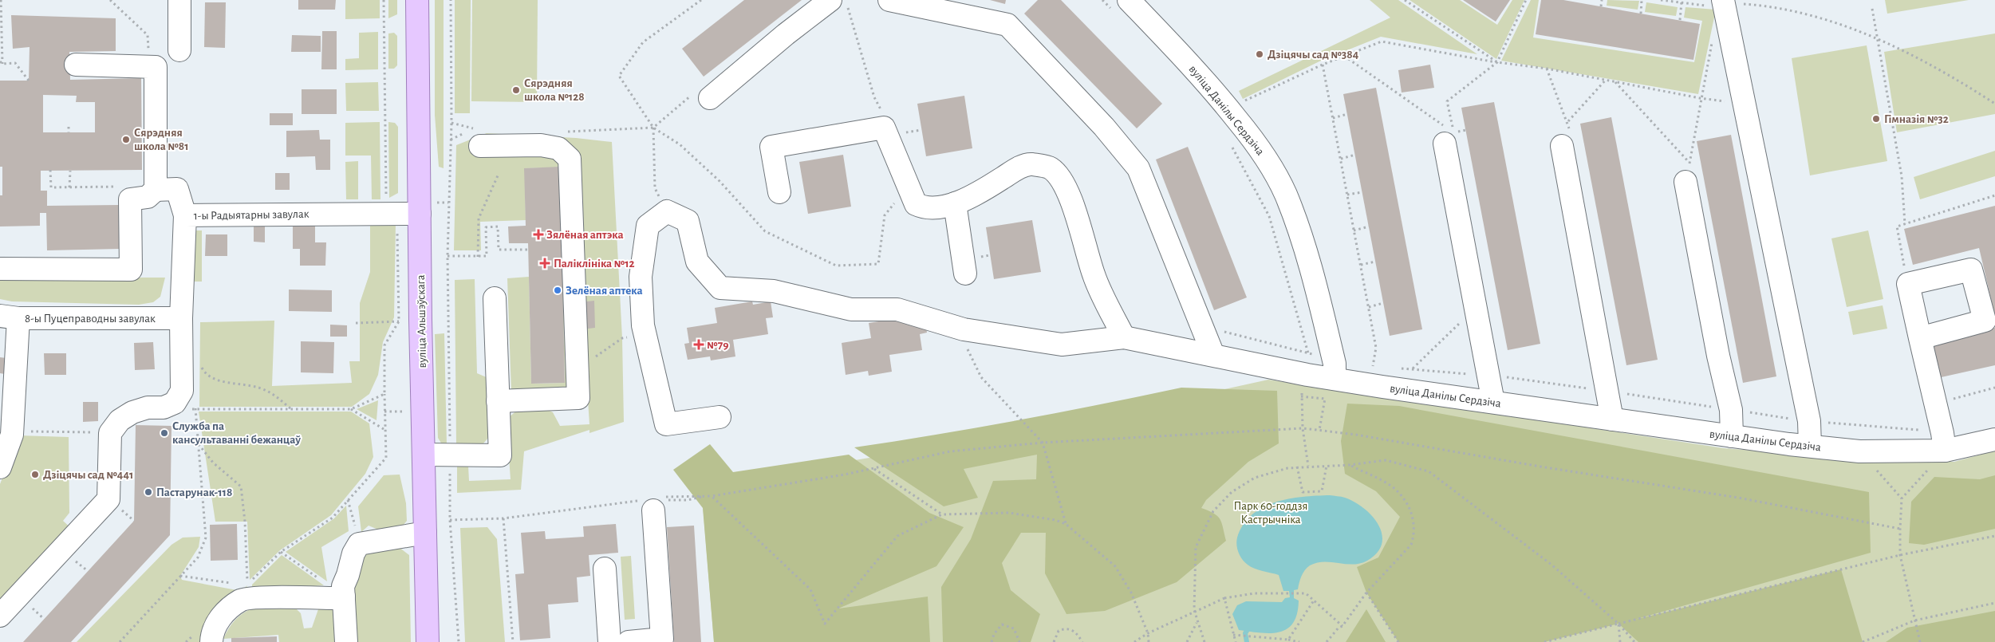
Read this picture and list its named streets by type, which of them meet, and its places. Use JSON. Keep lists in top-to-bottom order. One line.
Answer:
{"streets":{"main road":["вуліца Альшэўскага"],"street":["вуліца Данілы Сердзіча","1-ы Радыятарны завулак","8-ы Пуцеправодны завулак"]},"crossings":[["1-ы Радыятарны завулак","8-ы Пуцеправодны завулак"],["1-ы Радыятарны завулак","вуліца Альшэўскага"]],"parks":["Парк 60-годдзя Кастрычніка"],"places":{"other":["Дзіцячы сад №384","Сярэдняя школа №128","Гімназія №32","Сярэдняя школа №81","Зелёная аптека","Служба па кансультаванні бежанцаў","Дзіцячы сад №441","Пастарунак-118"],"health":["Зялёная аптэка","Паліклініка №12","№79"]}}
